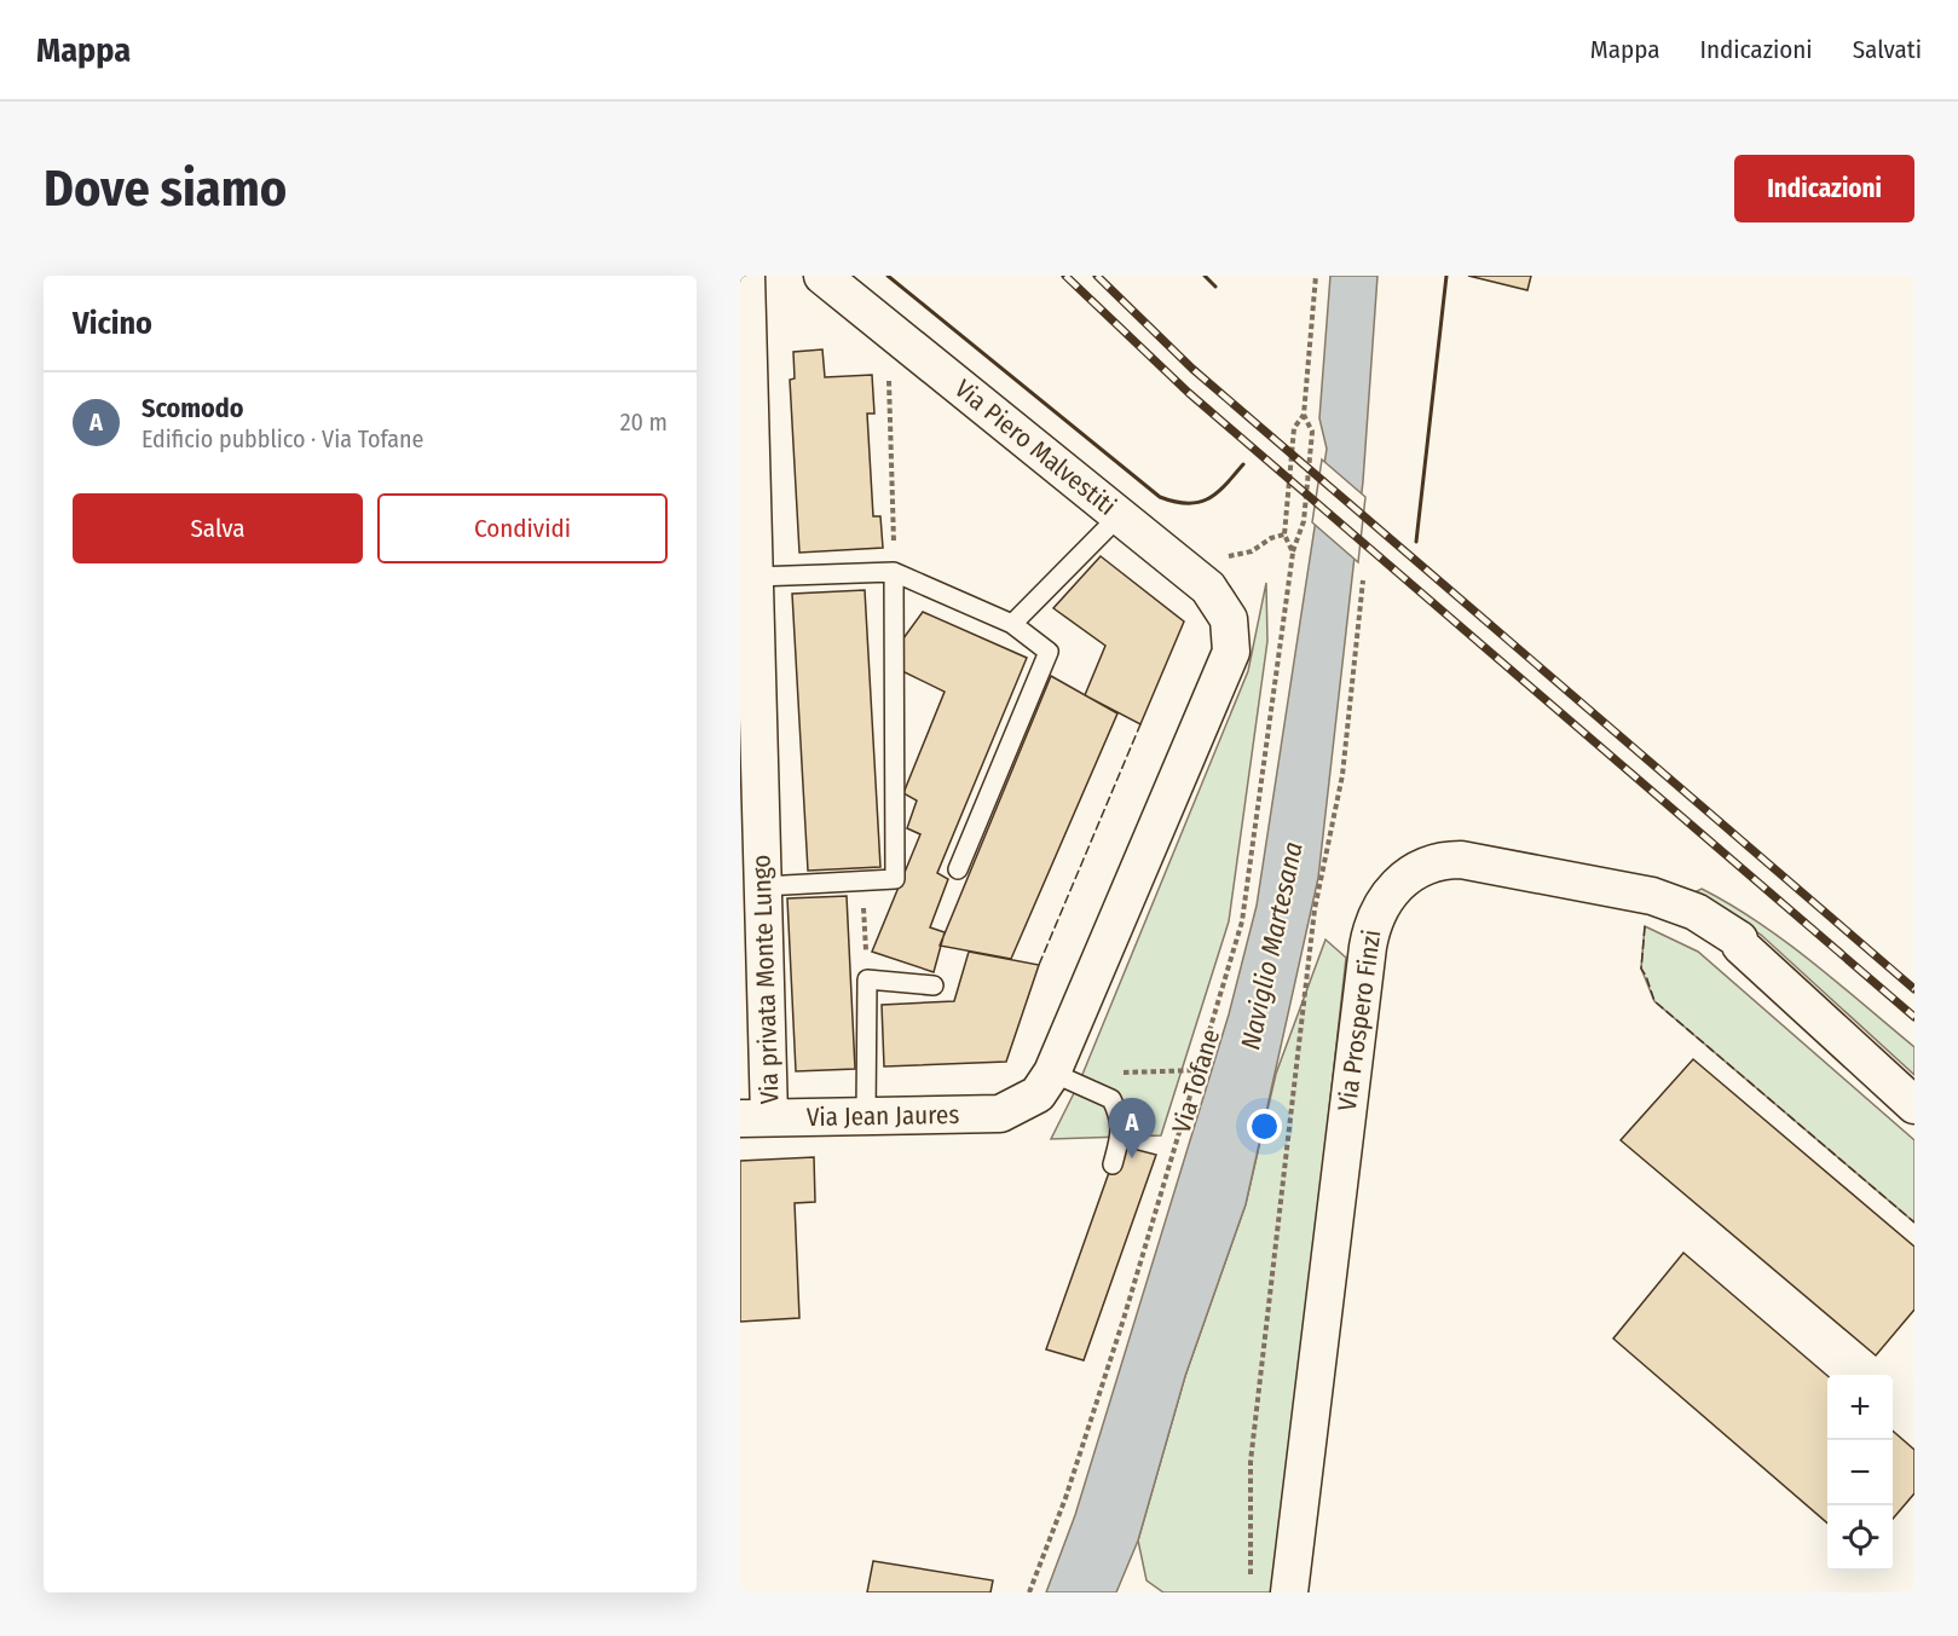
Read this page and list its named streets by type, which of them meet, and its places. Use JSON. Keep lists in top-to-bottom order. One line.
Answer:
{"streets":{"street":["Via Piero Malvestiti","Via privata Monte Lungo","Via Prospero Finzi","Via Jean Jaures"],"path":["Via Tofane"]},"crossings":[["Via Piero Malvestiti","Via Jean Jaures"],["Via privata Monte Lungo","Via Jean Jaures"]],"water":["Naviglio Martesana"],"page":{"header":"Mappa","nav":["Mappa","Indicazioni","Salvati"],"buttons":["Indicazioni",["Salva","Condividi"]],"title":"Dove siamo","heading":"Vicino","list":[{"mark":"A","name":"Scomodo","note":"Edificio pubblico · Via Tofane","value":"20 m"}],"pins":"A","map_buttons":["+","−"]}}
